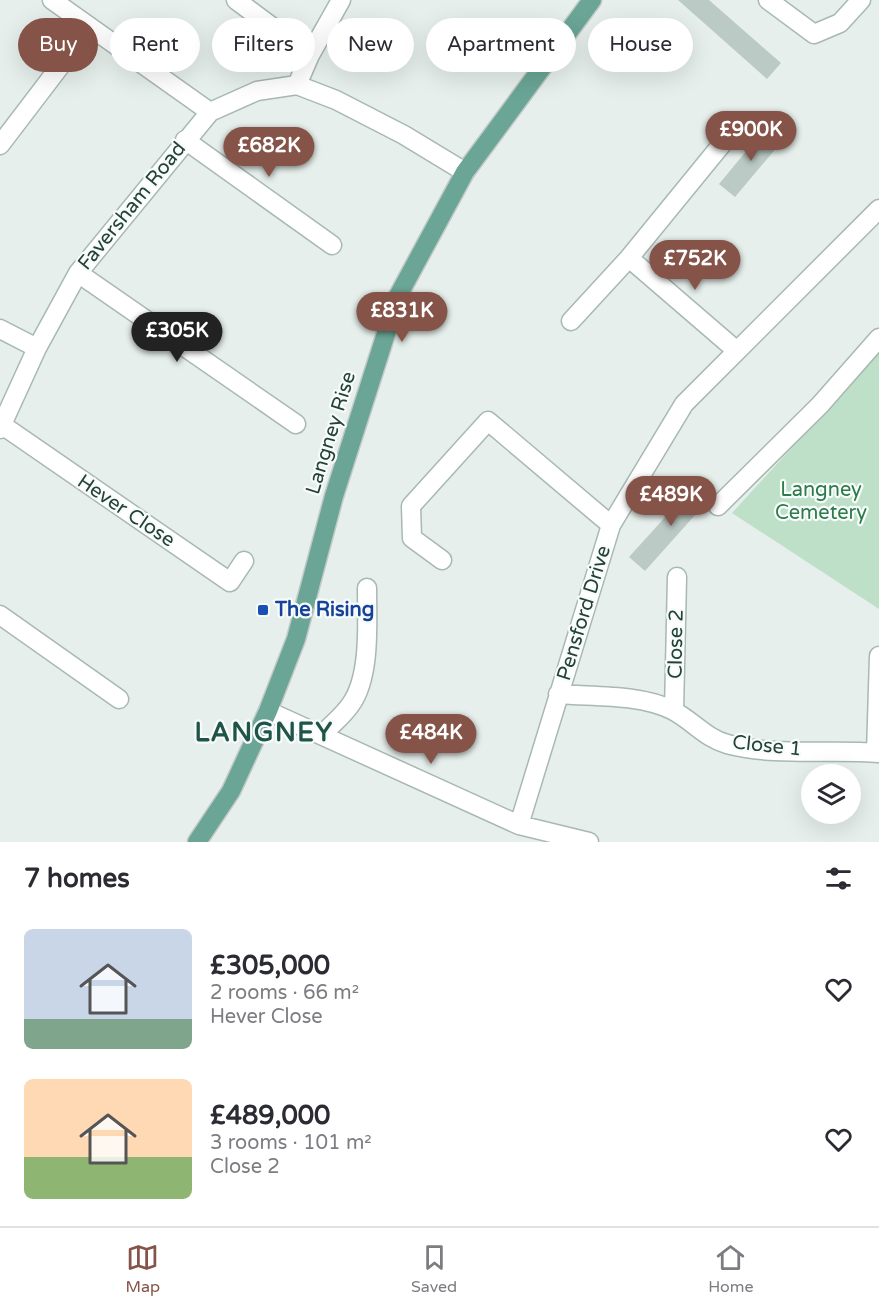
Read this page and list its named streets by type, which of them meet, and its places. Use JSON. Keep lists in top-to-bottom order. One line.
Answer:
{"streets":{"main road":["Langney Rise"],"street":["Faversham Road","Hever Close","Pensford Drive","Close 2","Close 1"]},"crossings":[["Faversham Road","Hever Close"],["Pensford Drive","Close 1"],["Close 2","Close 1"]],"districts":["LANGNEY"],"parks":["Langney Cemetery"],"places":{"transit":["The Rising"]},"page":{"chip":["Buy","Rent","Filters","New","Apartment","House"],"price":["£900K","£682K","£752K","£831K","£305K","£489K","£484K"],"heading":"7 homes","list":[{"name":"£305,000","note":"2 rooms · 66 m² · Hever Close"},{"name":"£489,000","note":"3 rooms · 101 m² · Close 2"}],"tabs":["Map","Saved","Home"]}}
